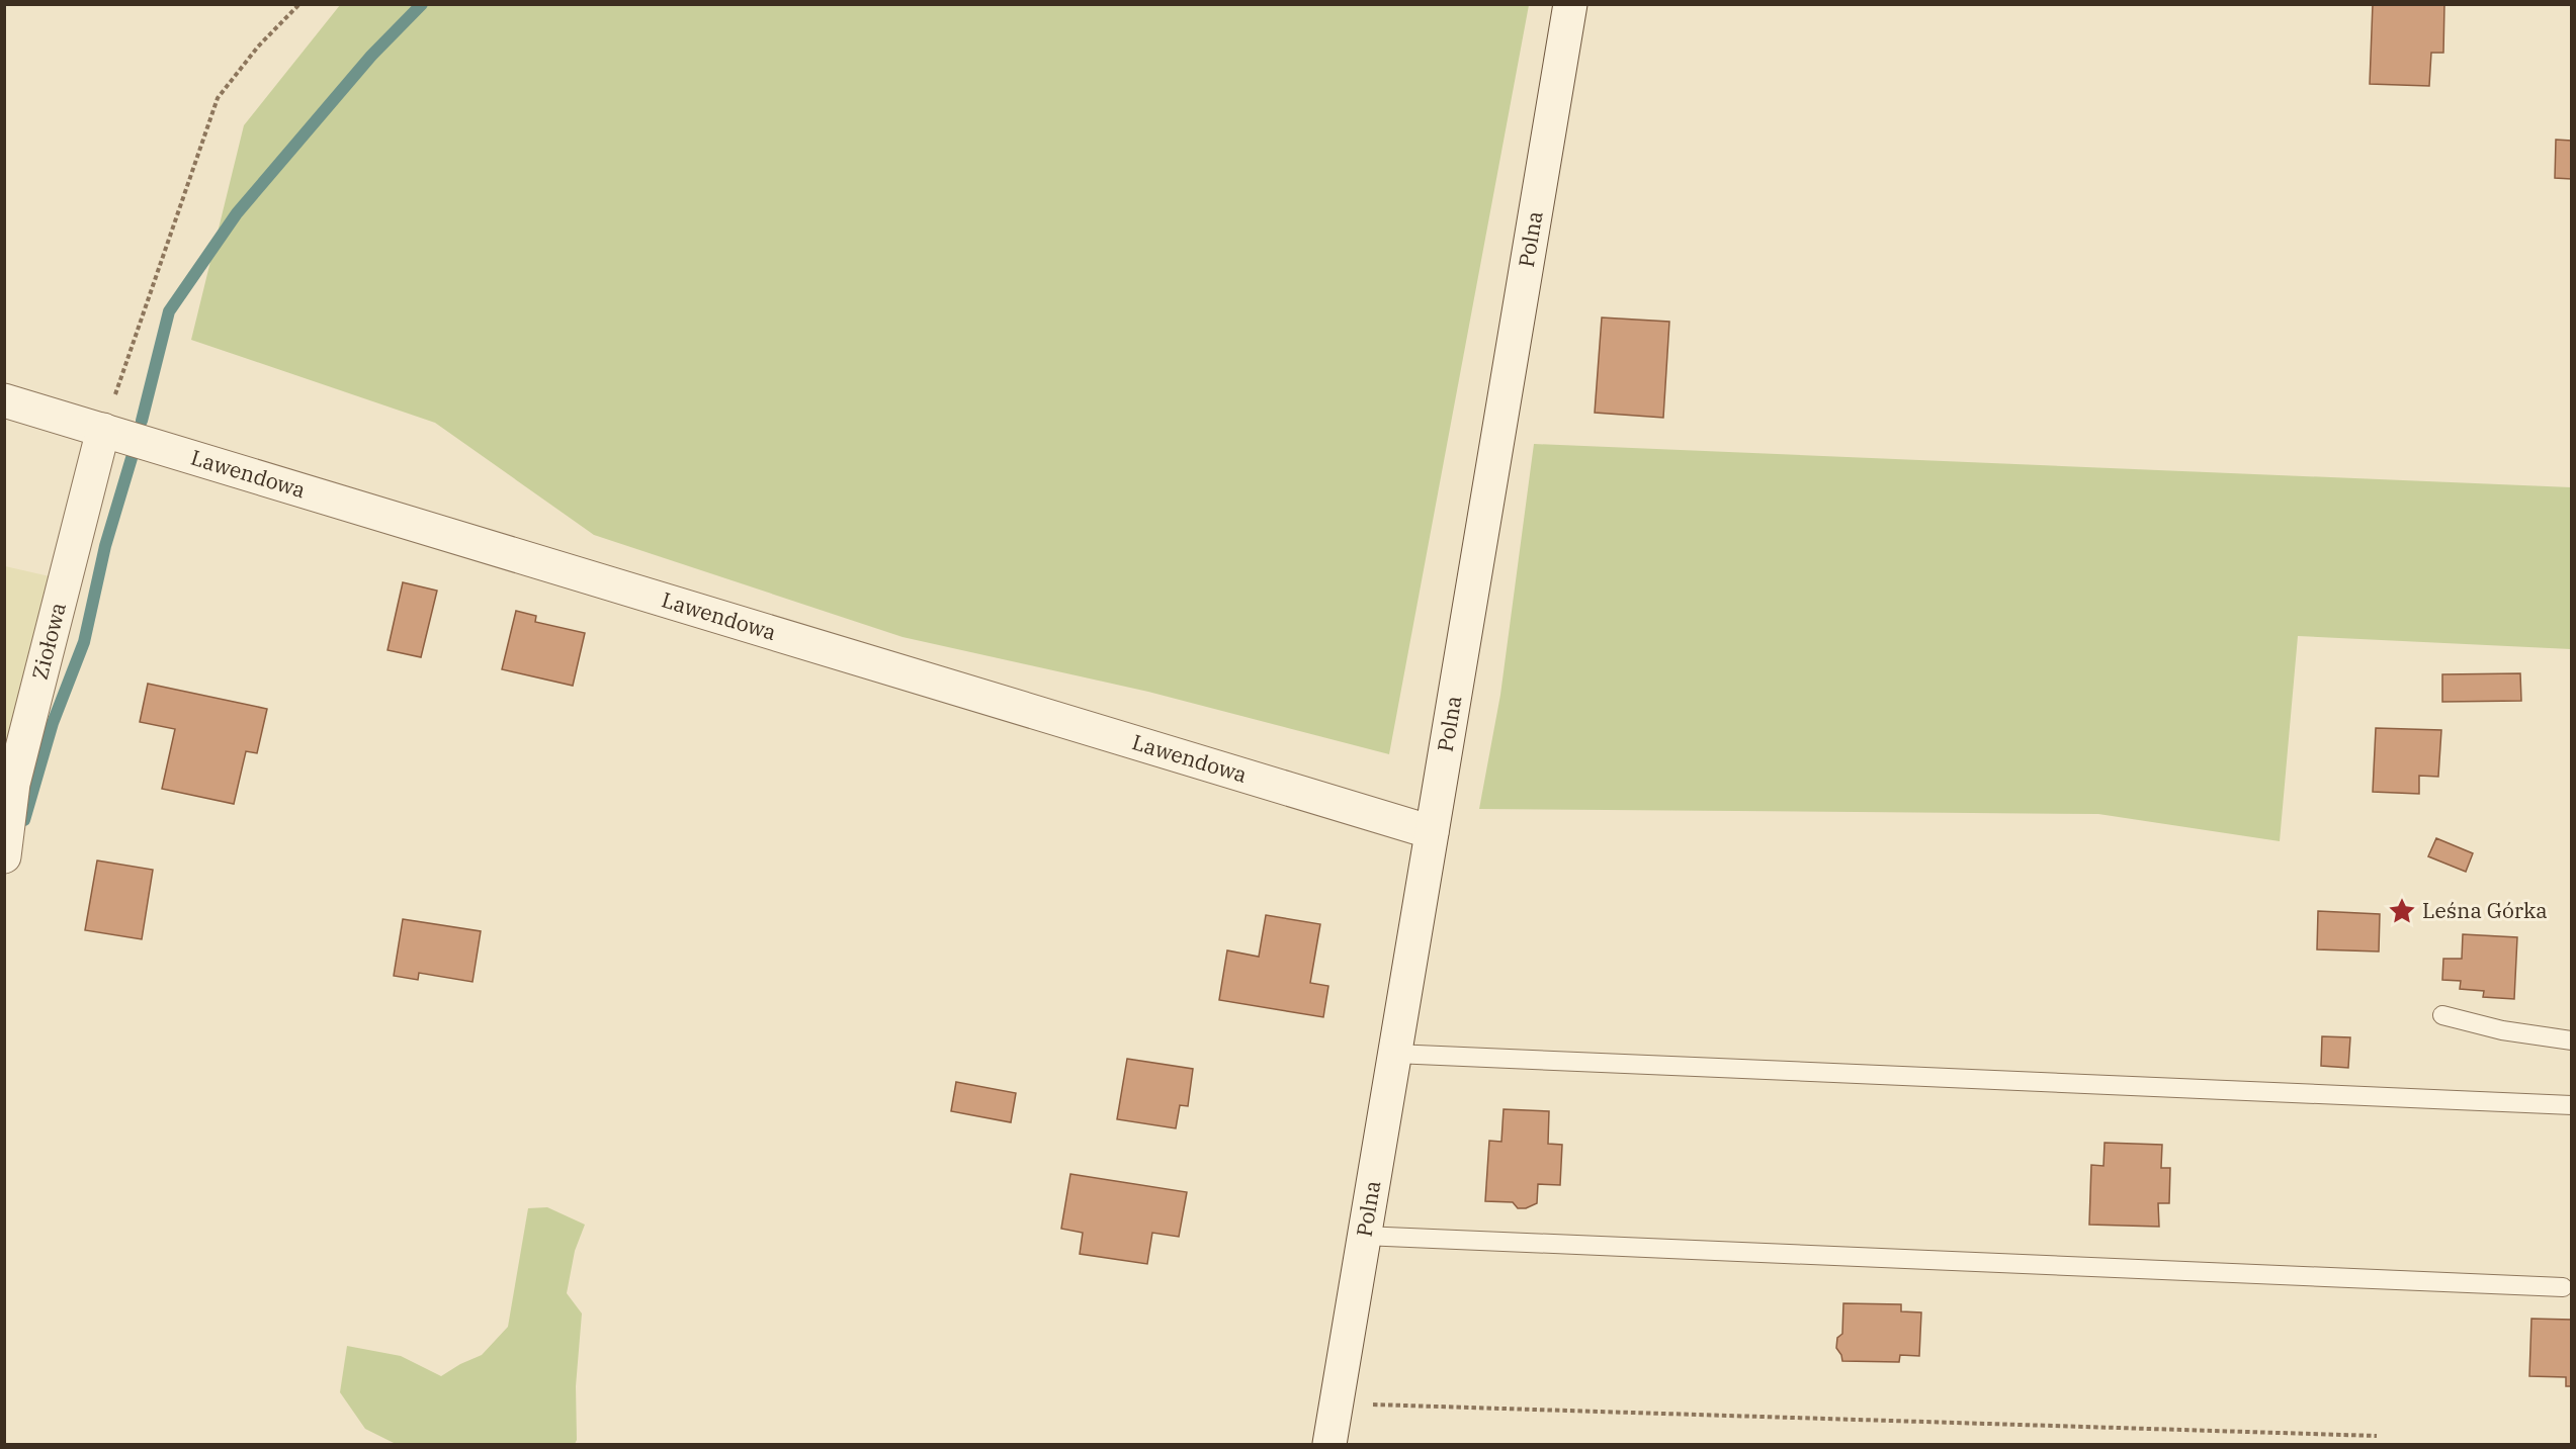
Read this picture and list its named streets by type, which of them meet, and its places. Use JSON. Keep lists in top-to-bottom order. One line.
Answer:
{"streets":{"street":["Polna","Lawendowa","Ziołowa"]},"crossings":[["Polna","Lawendowa"],["Lawendowa","Ziołowa"]],"places":{"place":["Leśna Górka"]}}
